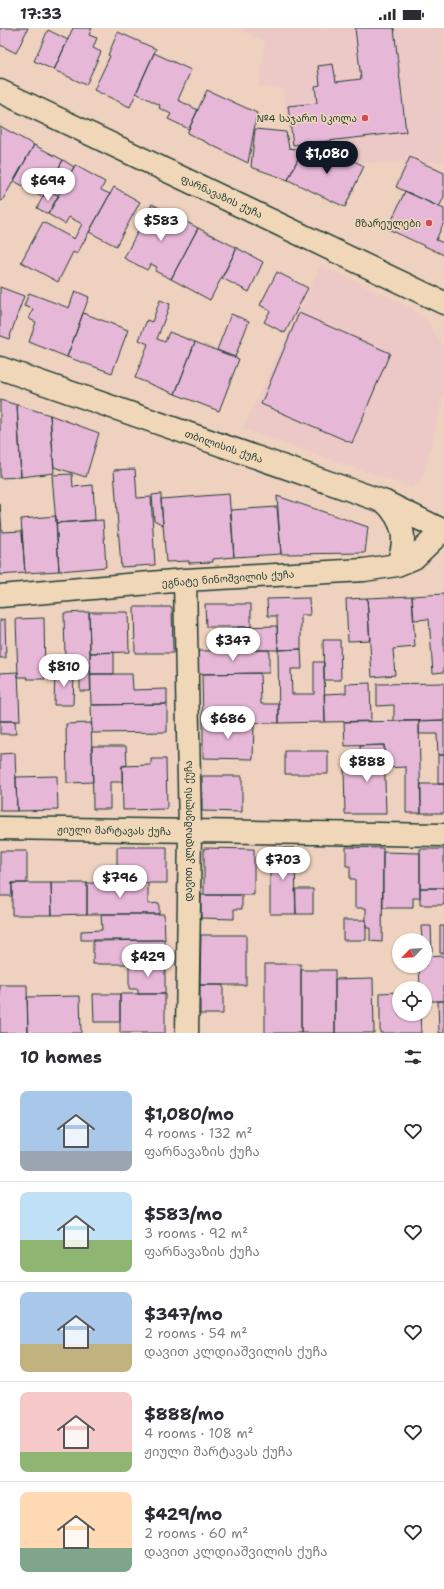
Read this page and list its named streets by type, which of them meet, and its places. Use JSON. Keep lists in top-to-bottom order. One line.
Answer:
{"streets":{"street":["ფარნავაზის ქუჩა","თბილისის ქუჩა","ეგნატე ნინოშვილის ქუჩა","ჟიული შარტავას ქუჩა","დავით კლდიაშვილის ქუჩა"]},"crossings":[["თბილისის ქუჩა","ეგნატე ნინოშვილის ქუჩა"],["ეგნატე ნინოშვილის ქუჩა","დავით კლდიაშვილის ქუჩა"],["ჟიული შარტავას ქუჩა","დავით კლდიაშვილის ქუჩა"]],"places":["№4 საჯარო სკოლა","მზარეულები"],"north":"bottom left","page":{"status":"17:33","price":["$1,080","$694","$583","$347","$810","$686","$888","$703","$796","$429"],"heading":"10 homes","list":[{"name":"$1,080/mo","note":"4 rooms · 132 m² · ფარნავაზის ქუჩა"},{"name":"$583/mo","note":"3 rooms · 92 m² · ფარნავაზის ქუჩა"},{"name":"$347/mo","note":"2 rooms · 54 m² · დავით კლდიაშვილის ქუჩა"},{"name":"$888/mo","note":"4 rooms · 108 m² · ჟიული შარტავას ქუჩა"},{"name":"$429/mo","note":"2 rooms · 60 m² · დავით კლდიაშვილის ქუჩა"}]}}
